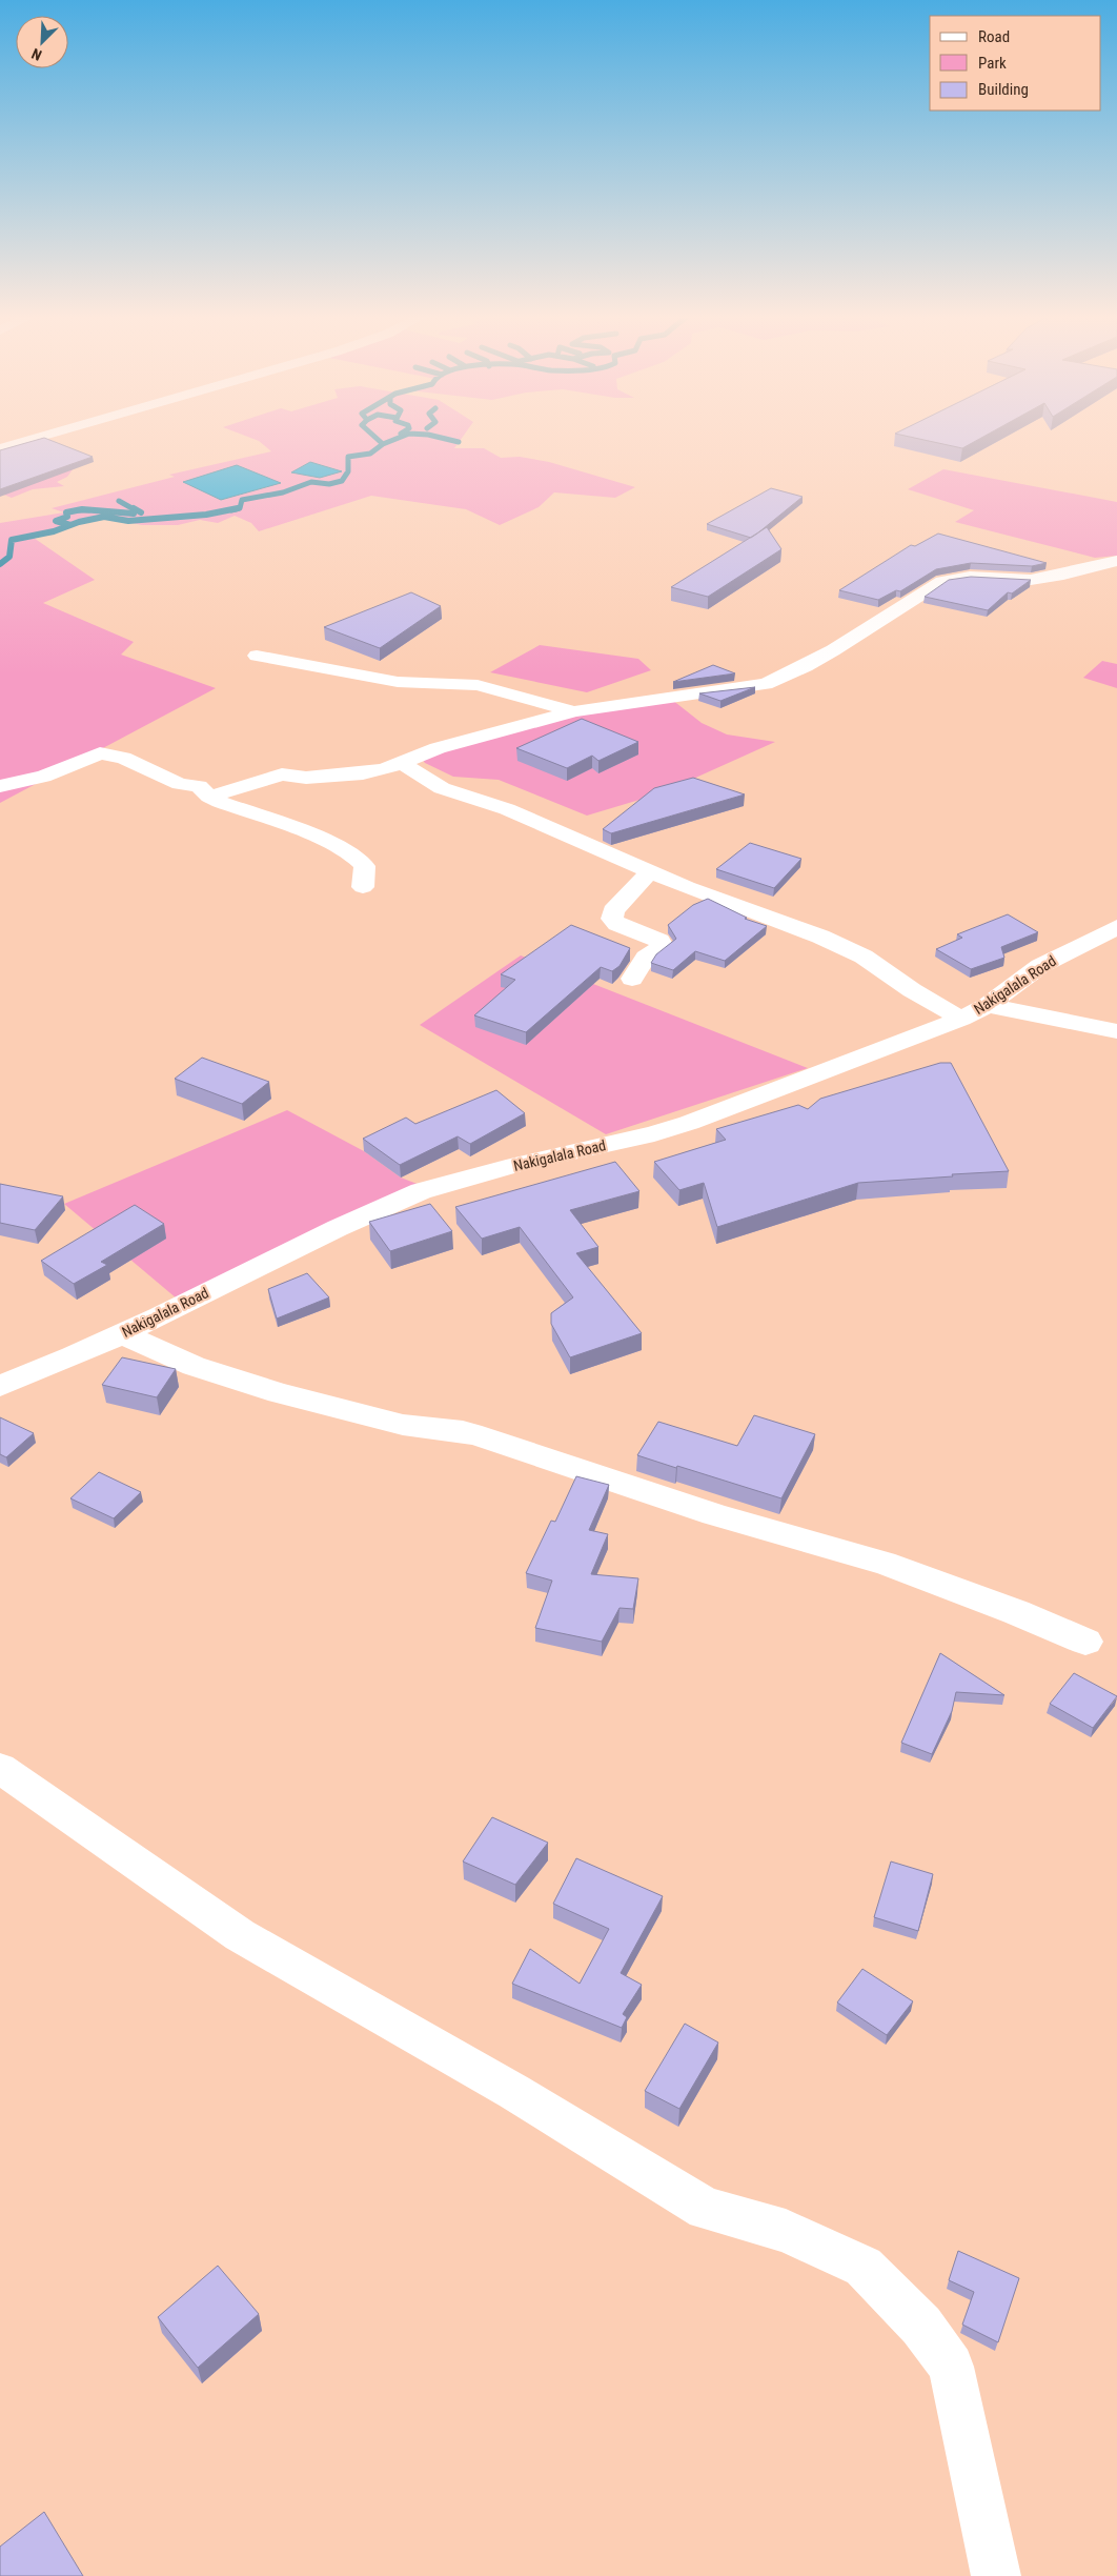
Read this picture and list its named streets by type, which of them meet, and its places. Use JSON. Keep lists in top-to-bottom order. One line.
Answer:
{"streets":{"street":["Nakigalala Road"]},"legend":["Road","Park","Building"],"north":"bottom left"}
